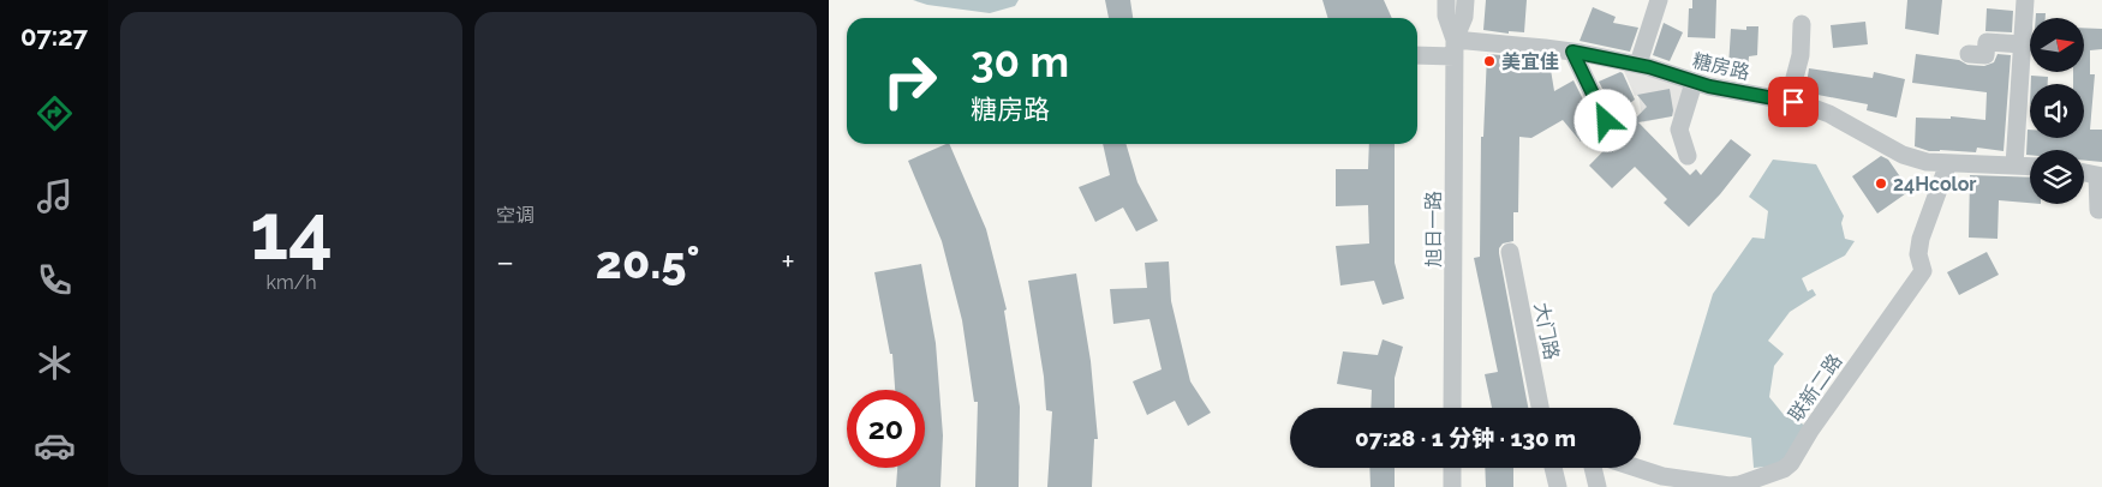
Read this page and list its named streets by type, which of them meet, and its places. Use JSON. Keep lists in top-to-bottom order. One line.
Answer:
{"streets":{"street":["糖房路","旭日一路","大门路","联新二路"]},"crossings":[["糖房路","旭日一路"],["糖房路","联新二路"]],"places":["美宜佳","24Hcolor"],"north":"right","page":{"tabs":"07:27","tile":[["14","km/h"],"空调"],"turn":["30 m","糖房路"],"heat":["−","20.5°","+"],"limit":"20","trip":"07:28 · 1 分钟 · 130 m"}}
